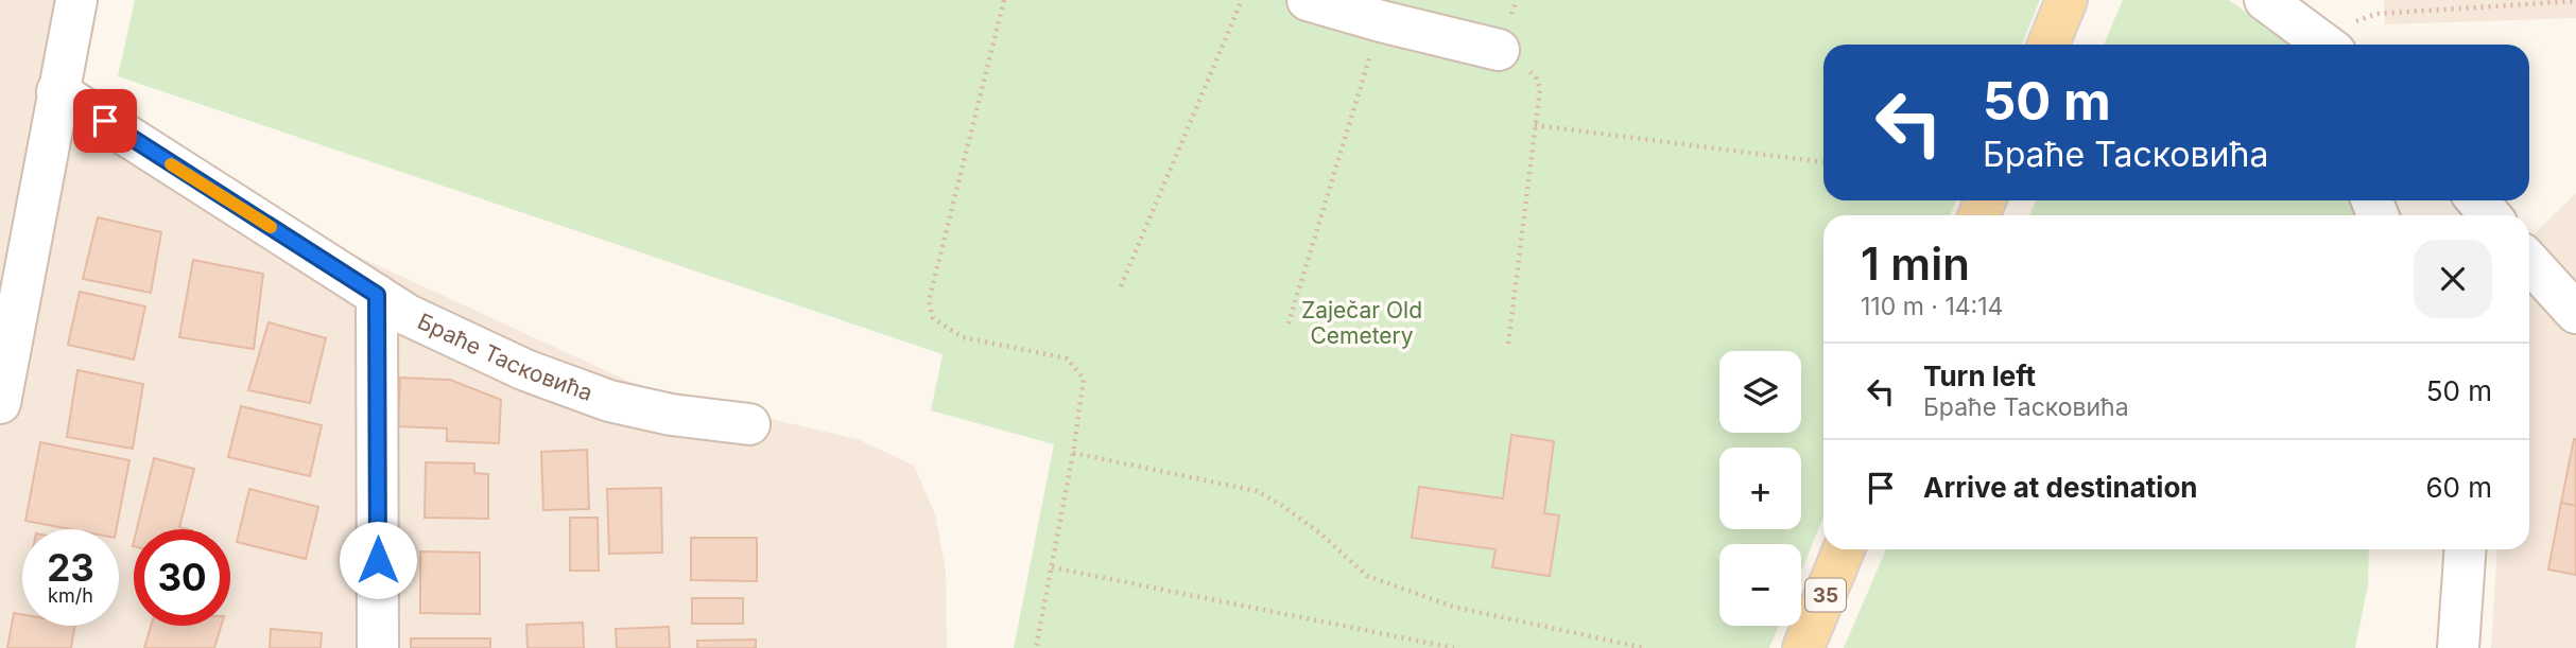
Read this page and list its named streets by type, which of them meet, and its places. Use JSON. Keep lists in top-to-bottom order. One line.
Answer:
{"streets":{"main road":["35"],"street":["Браће Тасковића"]},"parks":["Zaječar Old Cemetery"],"page":{"turn":["50 m","Браће Тасковића"],"heading":["1 min","110 m · 14:14"],"list":[{"name":"Turn left","note":"Браће Тасковића","value":"50 m"},{"name":"Arrive at destination","value":"60 m"}],"map_buttons":["+","−"],"speed":"23 km/h","limit":"30"}}
